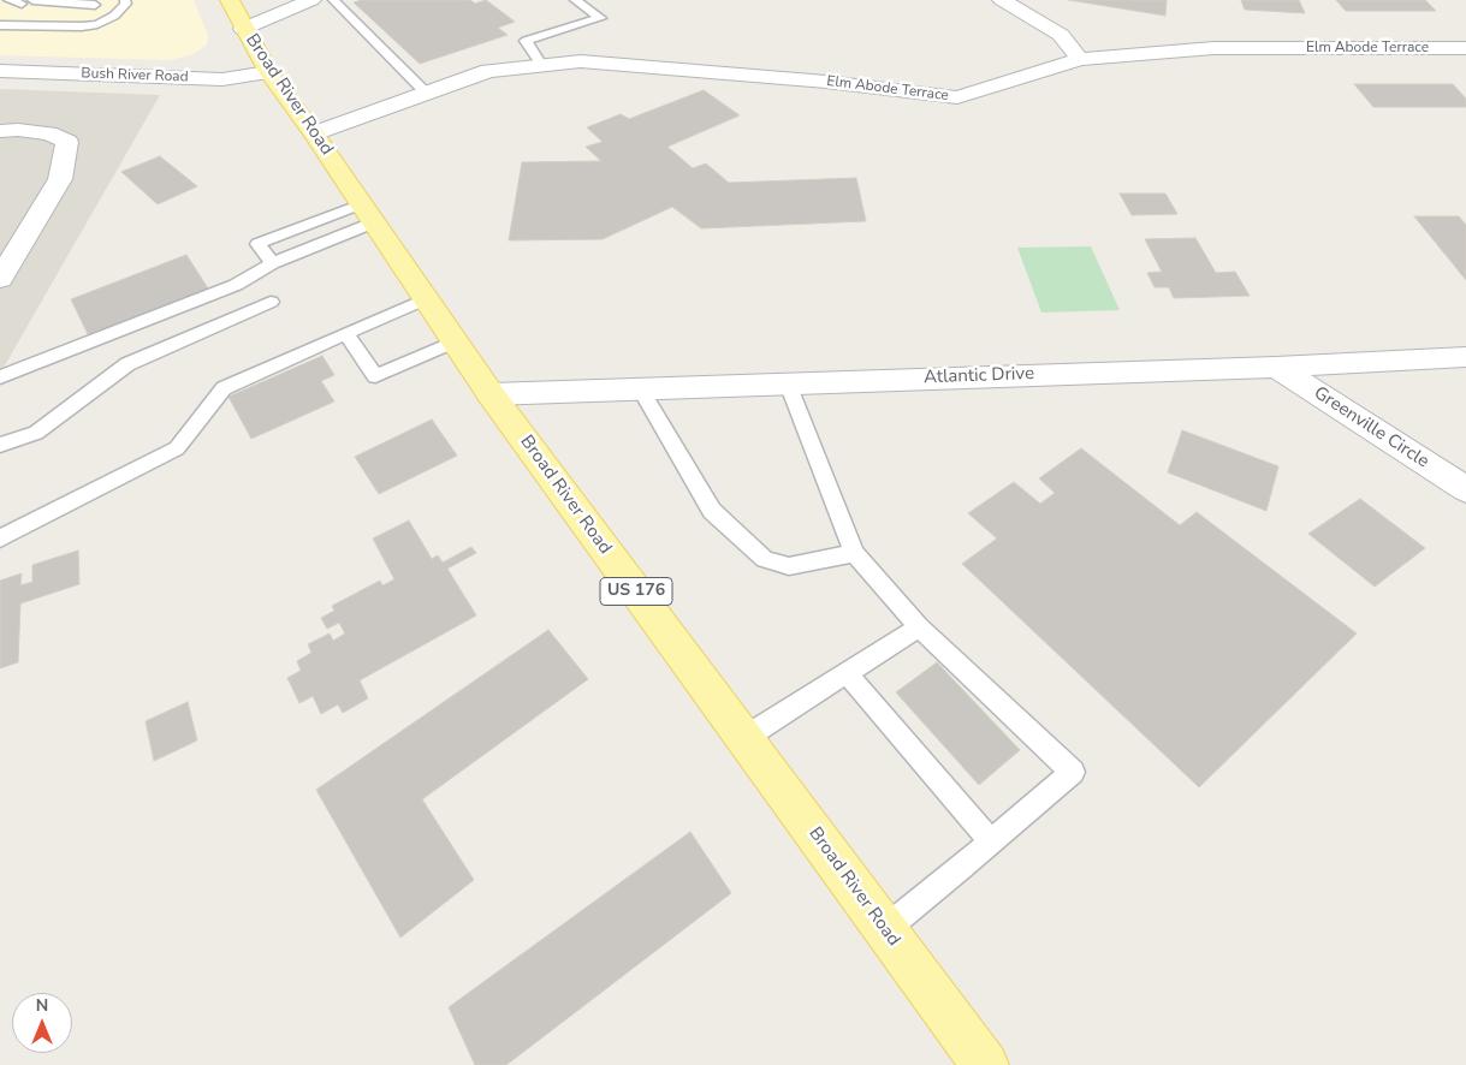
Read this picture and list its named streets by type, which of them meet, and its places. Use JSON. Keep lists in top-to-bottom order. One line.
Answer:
{"streets":{"main road":["Broad River Road","US 176"],"street":["Elm Abode Terrace","Bush River Road","Atlantic Drive","Greenville Circle"]},"crossings":[["Elm Abode Terrace","Broad River Road"],["Bush River Road","Broad River Road"],["Broad River Road","Atlantic Drive"],["Atlantic Drive","Greenville Circle"]],"north":"top"}
